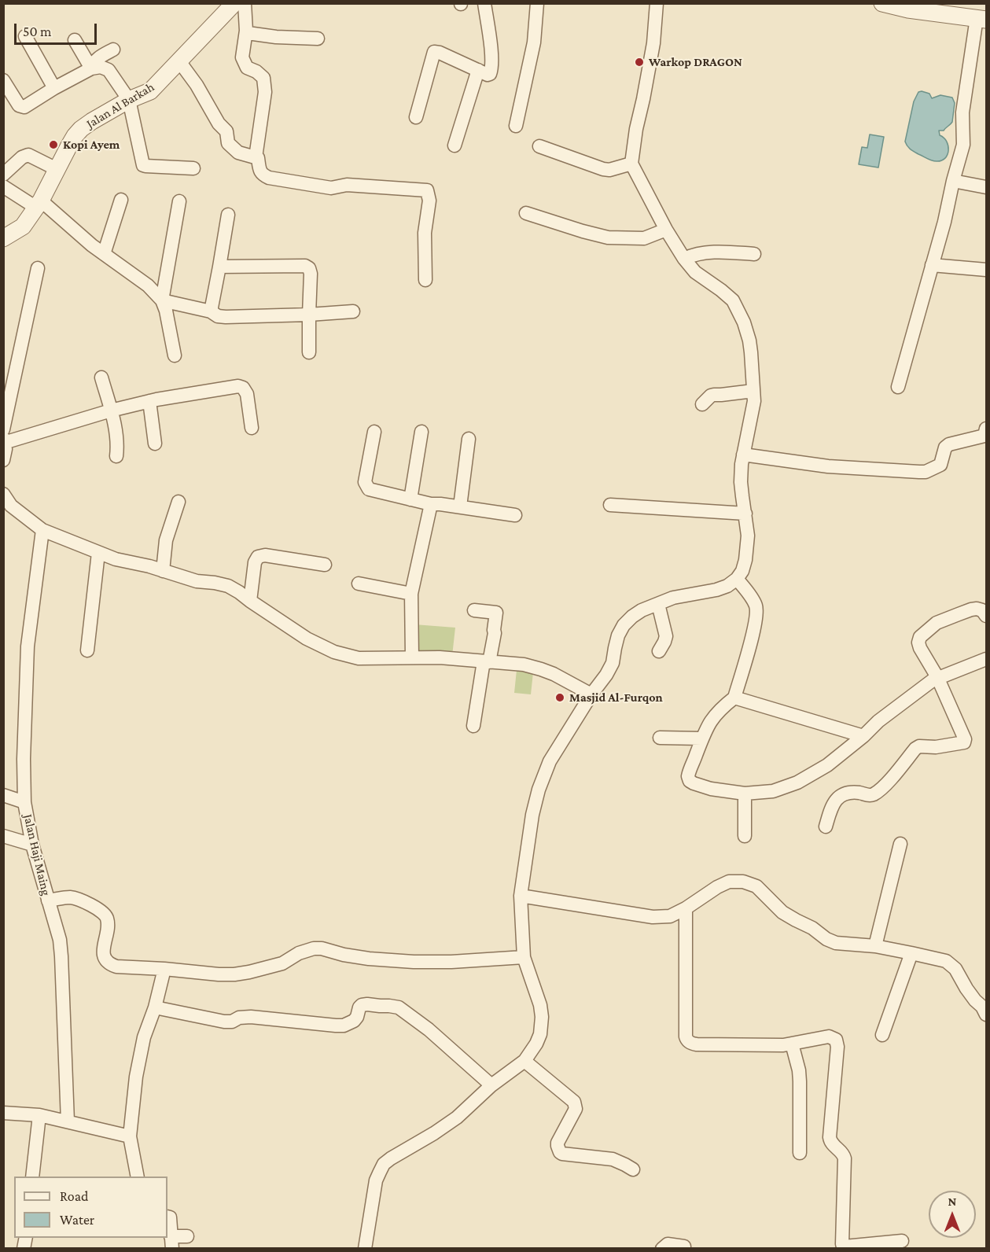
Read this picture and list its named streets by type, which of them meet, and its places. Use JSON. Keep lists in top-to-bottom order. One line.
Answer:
{"streets":{"street":["Jalan Al Barkah","Jalan Haji Maing"]},"places":["Warkop DRAGON","Kopi Ayem","Masjid Al-Furqon"],"legend":["Road","Water"],"scale_bar":"50 m","north":"top"}
